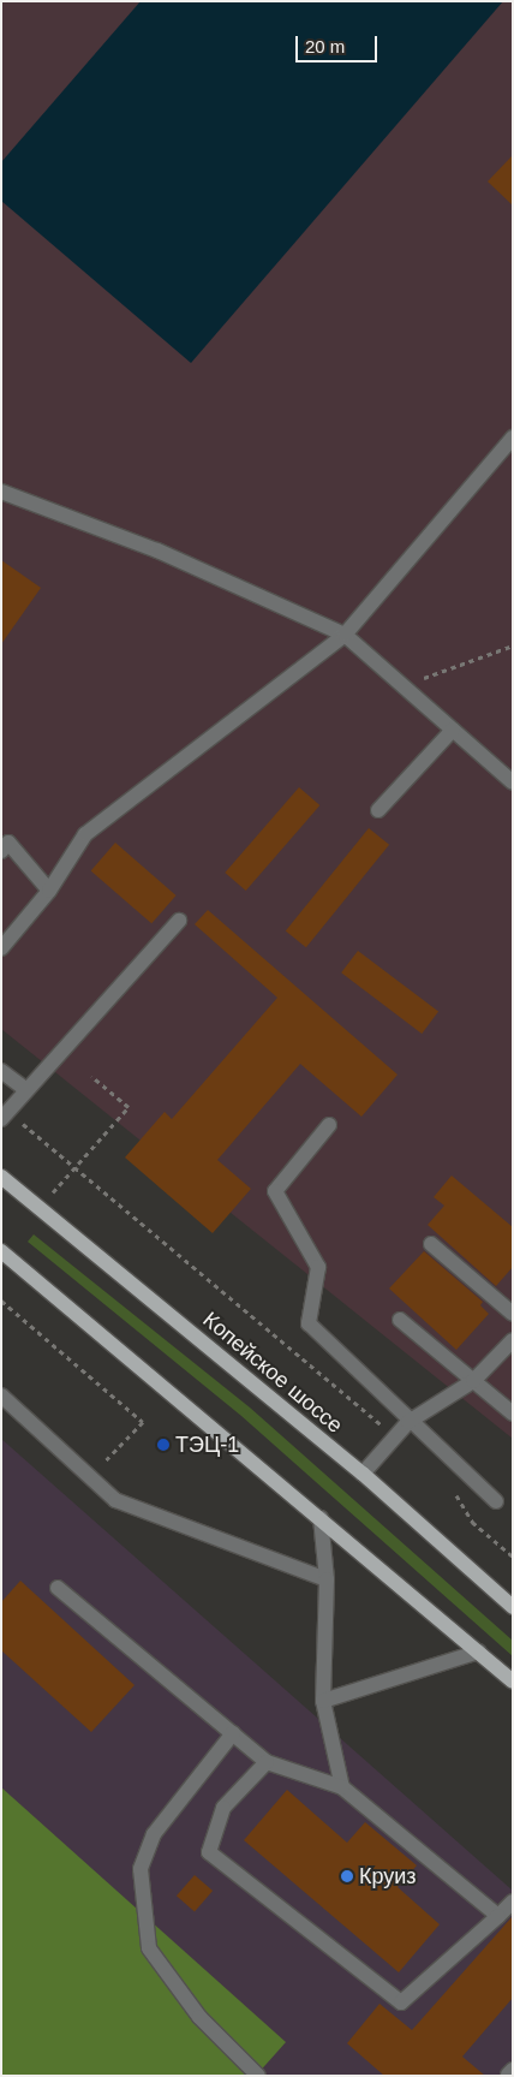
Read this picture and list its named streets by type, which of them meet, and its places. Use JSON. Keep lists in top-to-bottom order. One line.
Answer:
{"streets":{"main road":["Копейское шоссе"]},"places":["ТЭЦ-1","Круиз"],"scale_bar":"20 m"}
